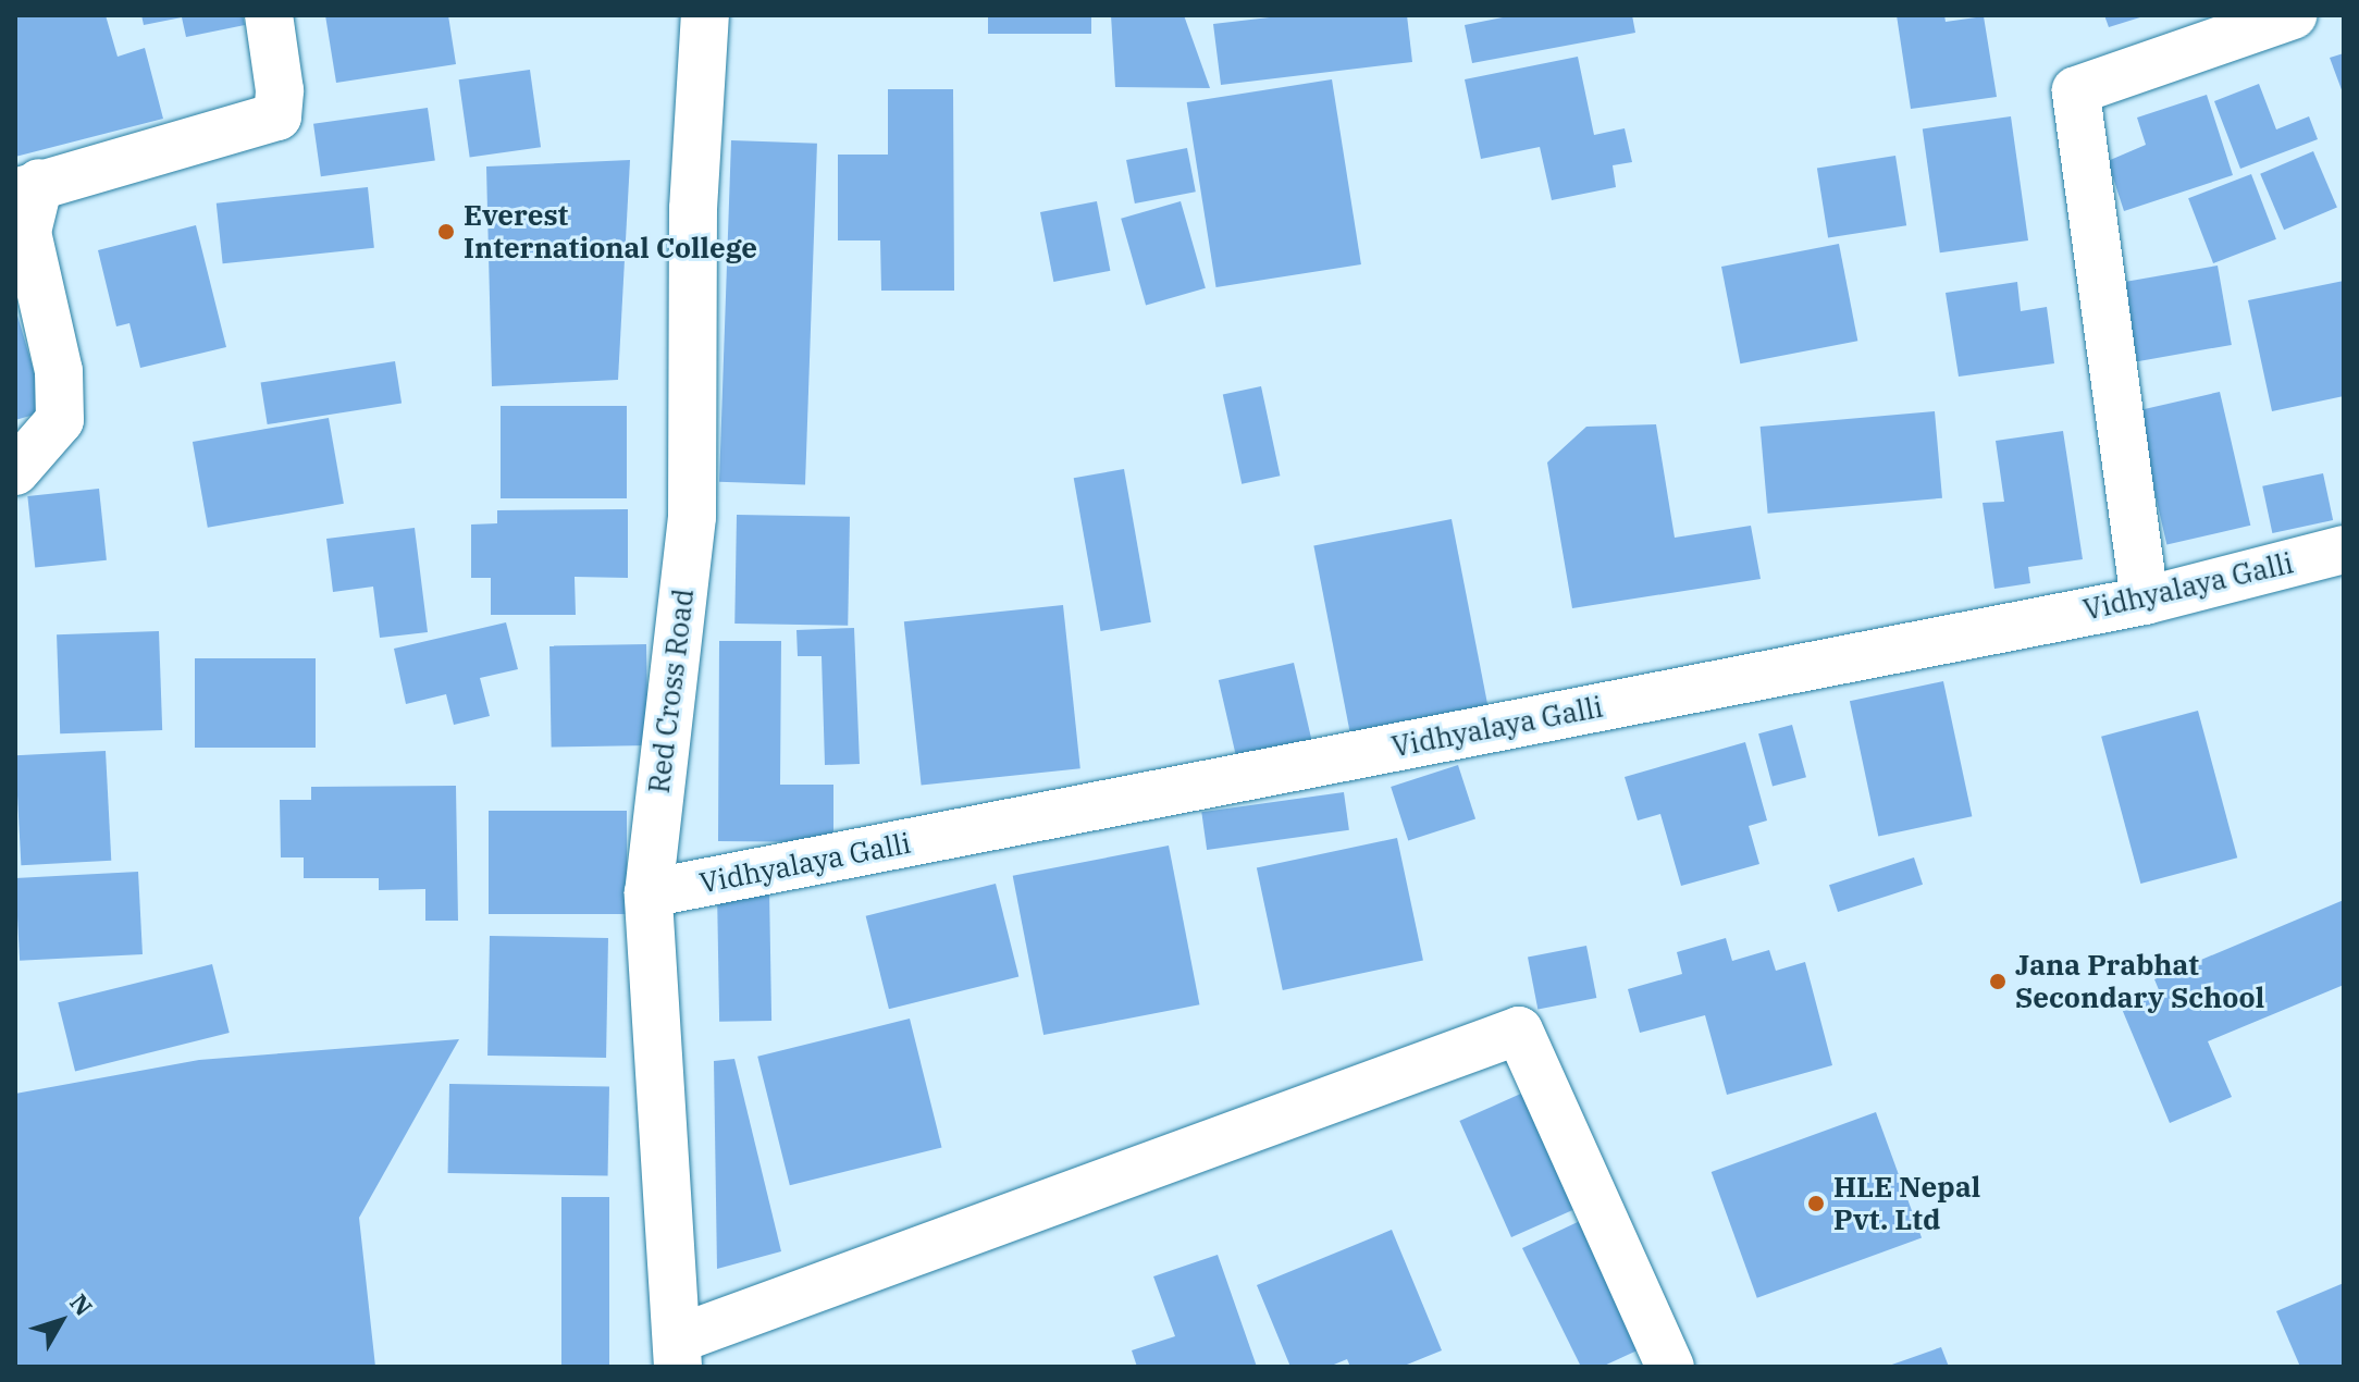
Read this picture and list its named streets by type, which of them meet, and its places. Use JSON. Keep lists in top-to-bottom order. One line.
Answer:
{"streets":{"street":["Vidhyalaya Galli","Red Cross Road"]},"crossings":[["Vidhyalaya Galli","Red Cross Road"]],"places":["Everest International College","Jana Prabhat Secondary School","HLE Nepal Pvt. Ltd"],"north":"top right"}
